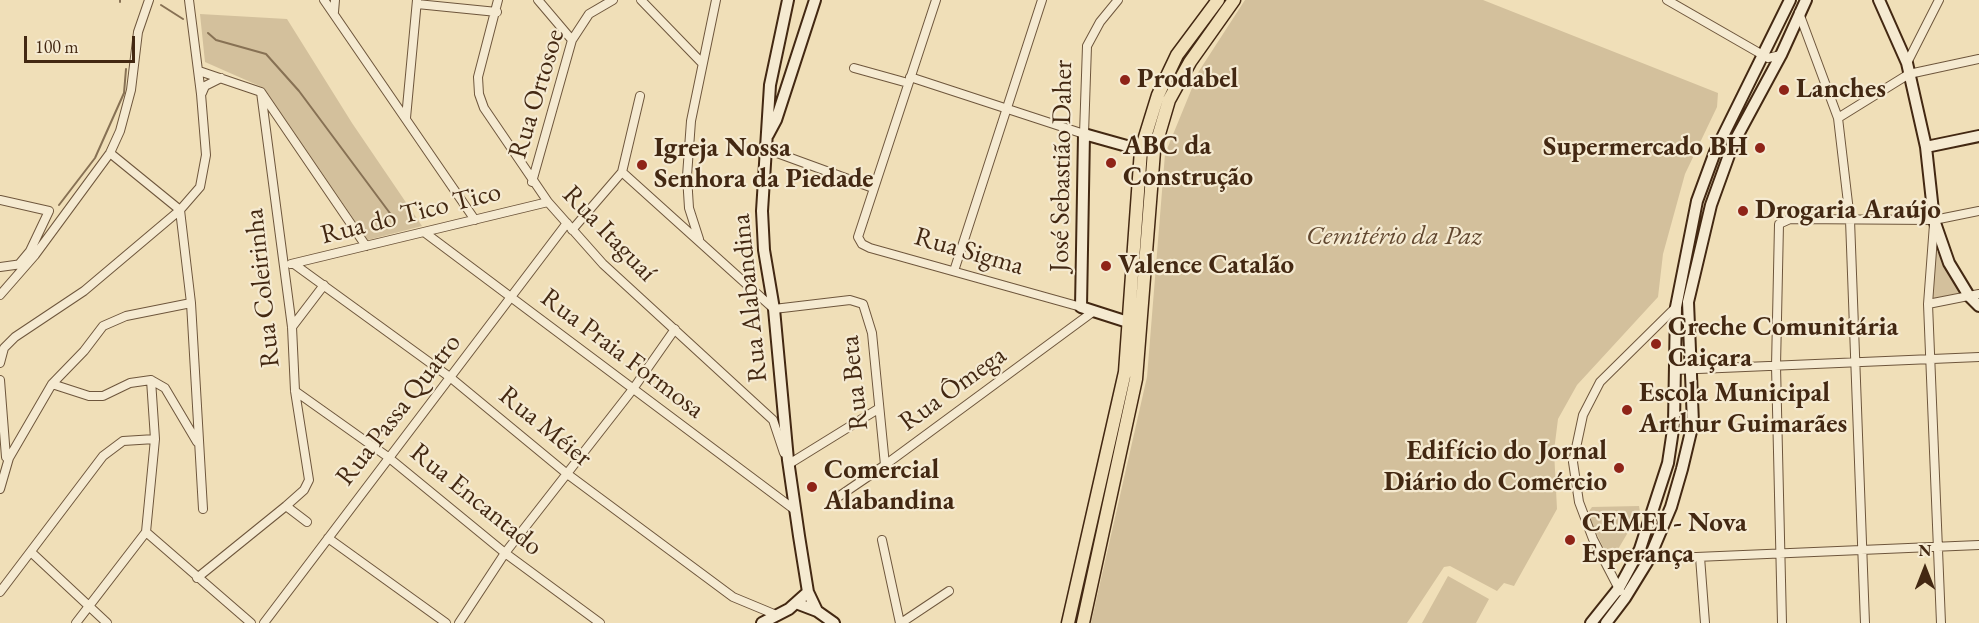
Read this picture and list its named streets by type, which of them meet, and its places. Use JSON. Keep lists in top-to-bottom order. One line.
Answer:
{"streets":{"street":["Rua Ortosoe","José Sebastião Daher","Rua do Tico Tico","Rua Itaguaí","Rua Sigma","Rua Coleirinha","Rua Alabandina","Rua Praia Formosa","Rua Beta","Rua Ômega","Rua Passa Quatro","Rua Méier","Rua Encantado"]},"crossings":[["Rua Ortosoe","Rua Itaguaí"],["José Sebastião Daher","Rua Sigma"],["Rua do Tico Tico","Rua Itaguaí"],["Rua do Tico Tico","Rua Coleirinha"],["Rua do Tico Tico","Rua Praia Formosa"],["Rua do Tico Tico","Rua Méier"],["Rua Itaguaí","Rua Alabandina"],["Rua Itaguaí","Rua Passa Quatro"],["Rua Sigma","Rua Ômega"],["Rua Coleirinha","Rua Encantado"],["Rua Alabandina","Rua Praia Formosa"],["Rua Alabandina","Rua Beta"],["Rua Praia Formosa","Rua Passa Quatro"],["Rua Beta","Rua Ômega"],["Rua Passa Quatro","Rua Méier"],["Rua Passa Quatro","Rua Encantado"]],"parks":["Cemitério da Paz"],"places":["Prodabel","Lanches","Supermercado BH","ABC da Construção","Igreja Nossa Senhora da Piedade","Drogaria Araújo","Valence Catalão","Creche Comunitária Caiçara","Escola Municipal Arthur Guimarães","Edifício do Jornal Diário do Comércio","Comercial Alabandina","CEMEI - Nova Esperança"],"scale_bar":"100 m","north":"top"}
